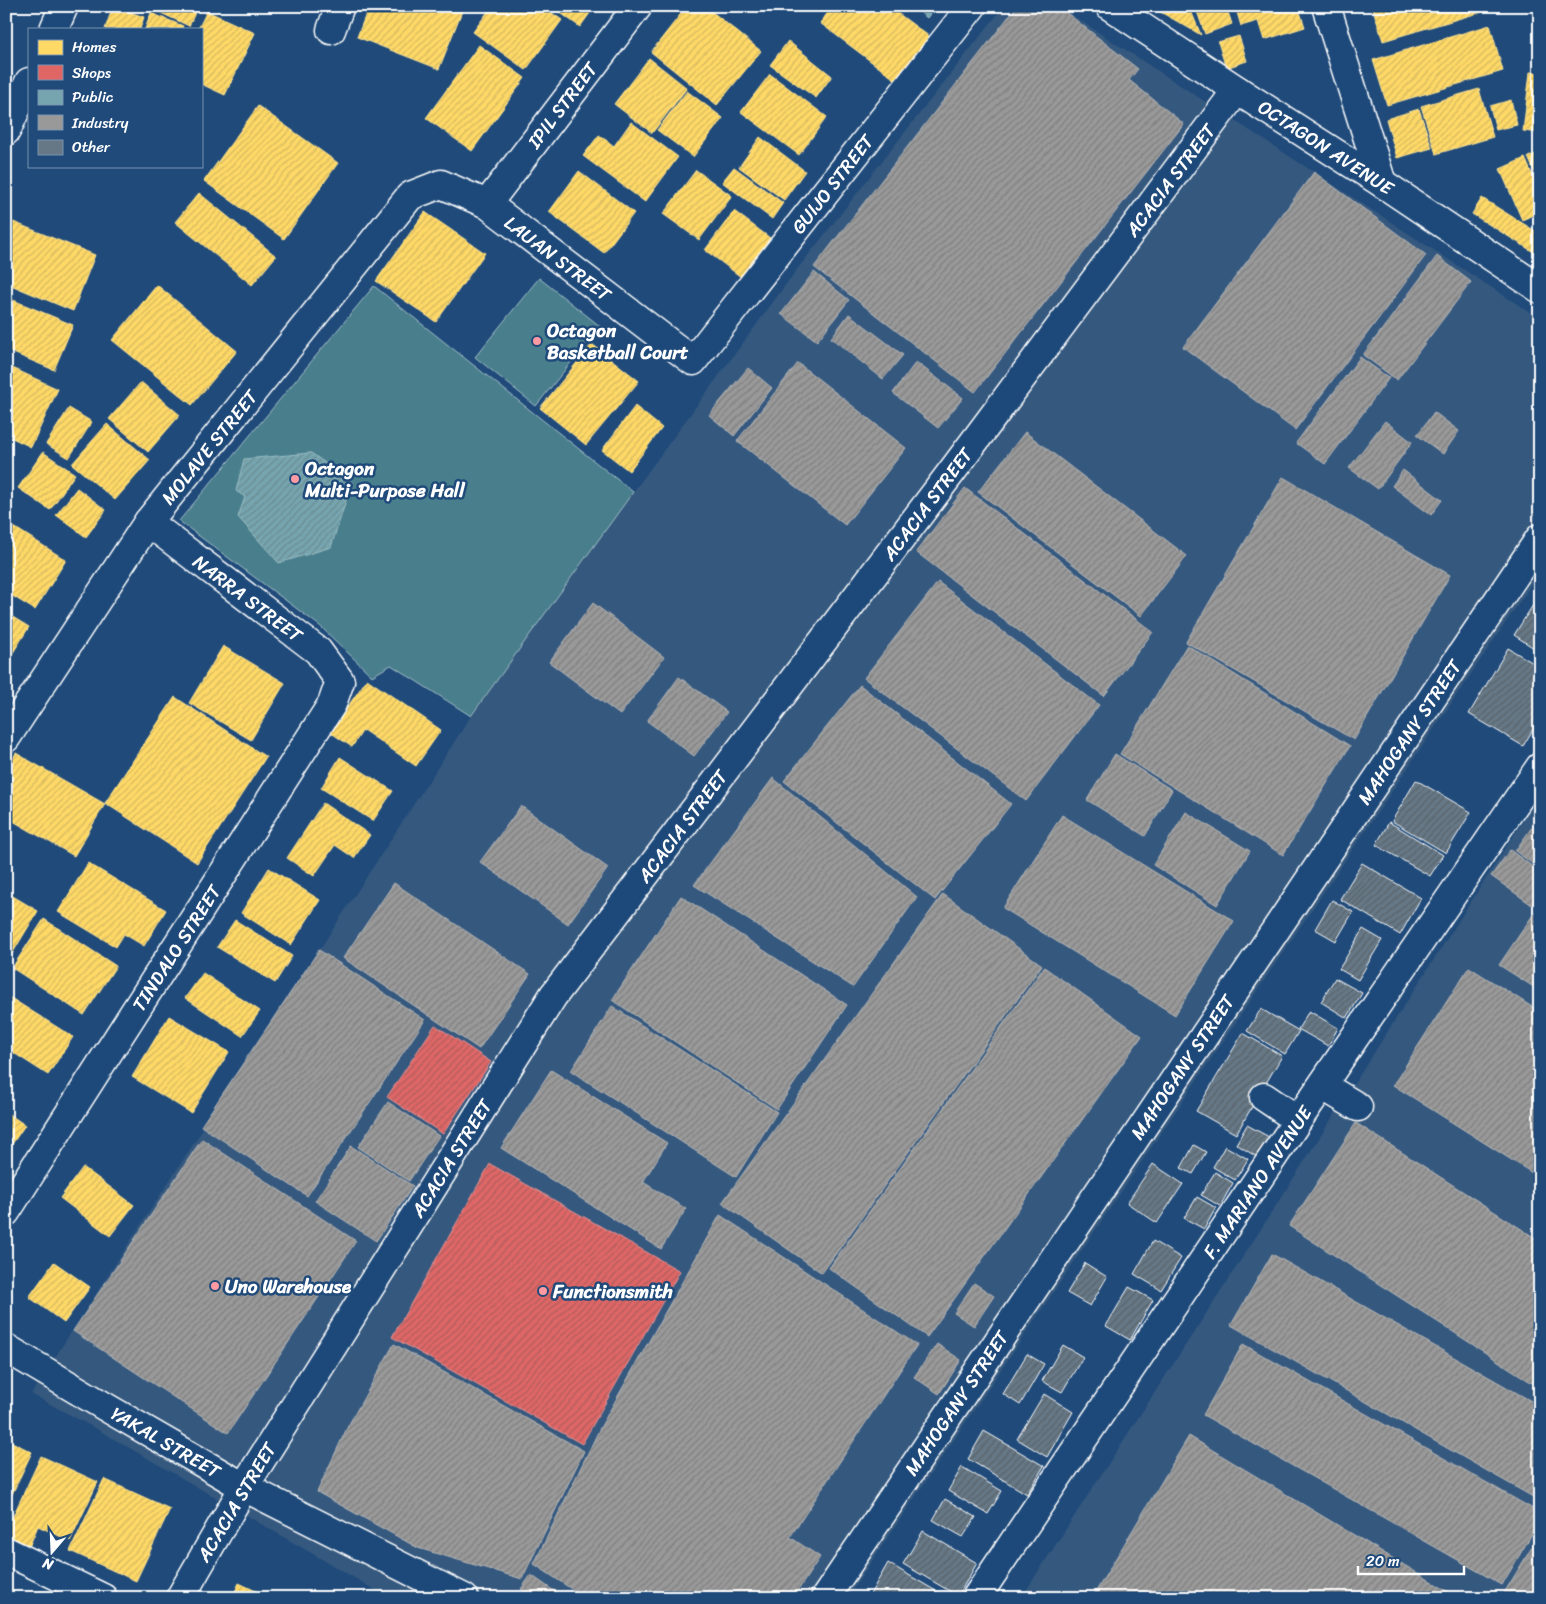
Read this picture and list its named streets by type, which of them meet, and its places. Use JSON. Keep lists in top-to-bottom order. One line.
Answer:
{"streets":{"street":["IPIL STREET","OCTAGON AVENUE","ACACIA STREET","GUIJO STREET","LAUAN STREET","MOLAVE STREET","NARRA STREET","MAHOGANY STREET","TINDALO STREET","F. MARIANO AVENUE","YAKAL STREET"]},"crossings":[["IPIL STREET","LAUAN STREET"],["OCTAGON AVENUE","ACACIA STREET"],["ACACIA STREET","YAKAL STREET"],["GUIJO STREET","LAUAN STREET"],["LAUAN STREET","MOLAVE STREET"],["MOLAVE STREET","NARRA STREET"],["NARRA STREET","TINDALO STREET"]],"places":["Octagon Basketball Court","Octagon Multi-Purpose Hall","Uno Warehouse","Functionsmith"],"legend":["Homes","Shops","Public","Industry","Other"],"scale_bar":"20 m","north":"bottom"}
